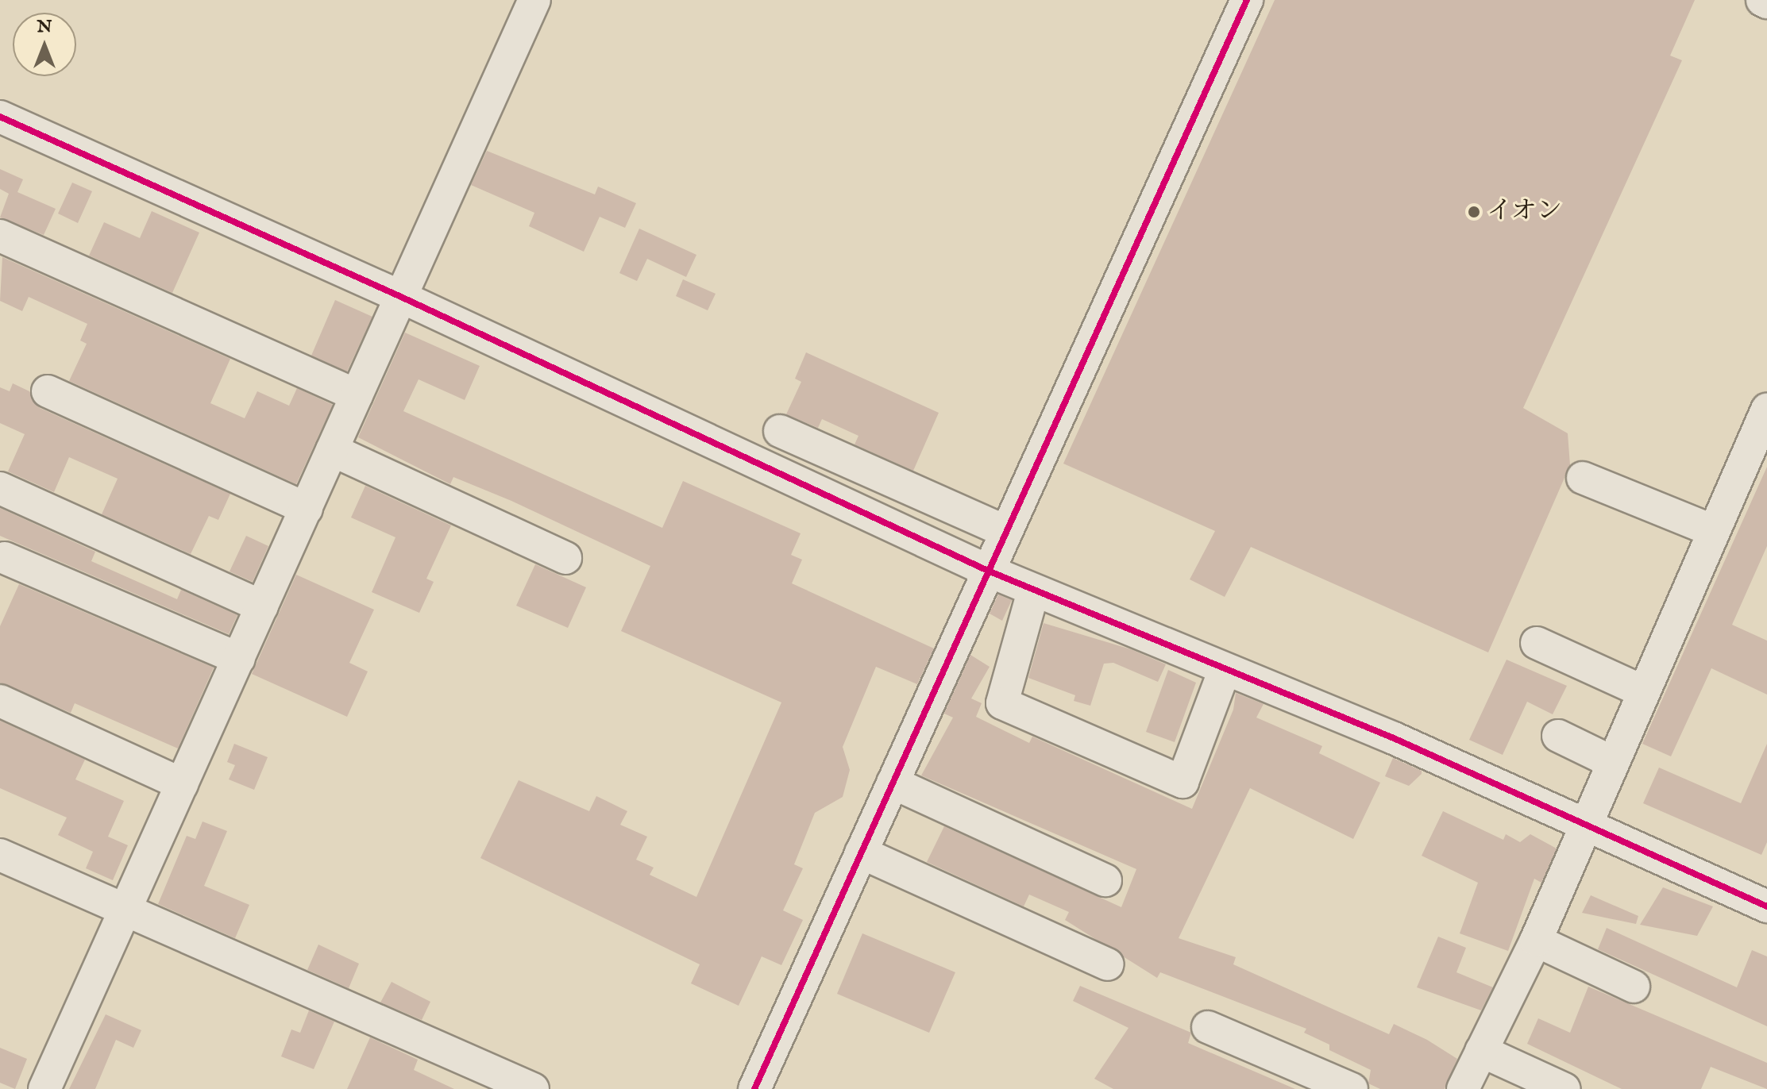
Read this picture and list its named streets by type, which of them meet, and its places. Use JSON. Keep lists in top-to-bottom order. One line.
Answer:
{"places":["イオン"],"north":"top"}
